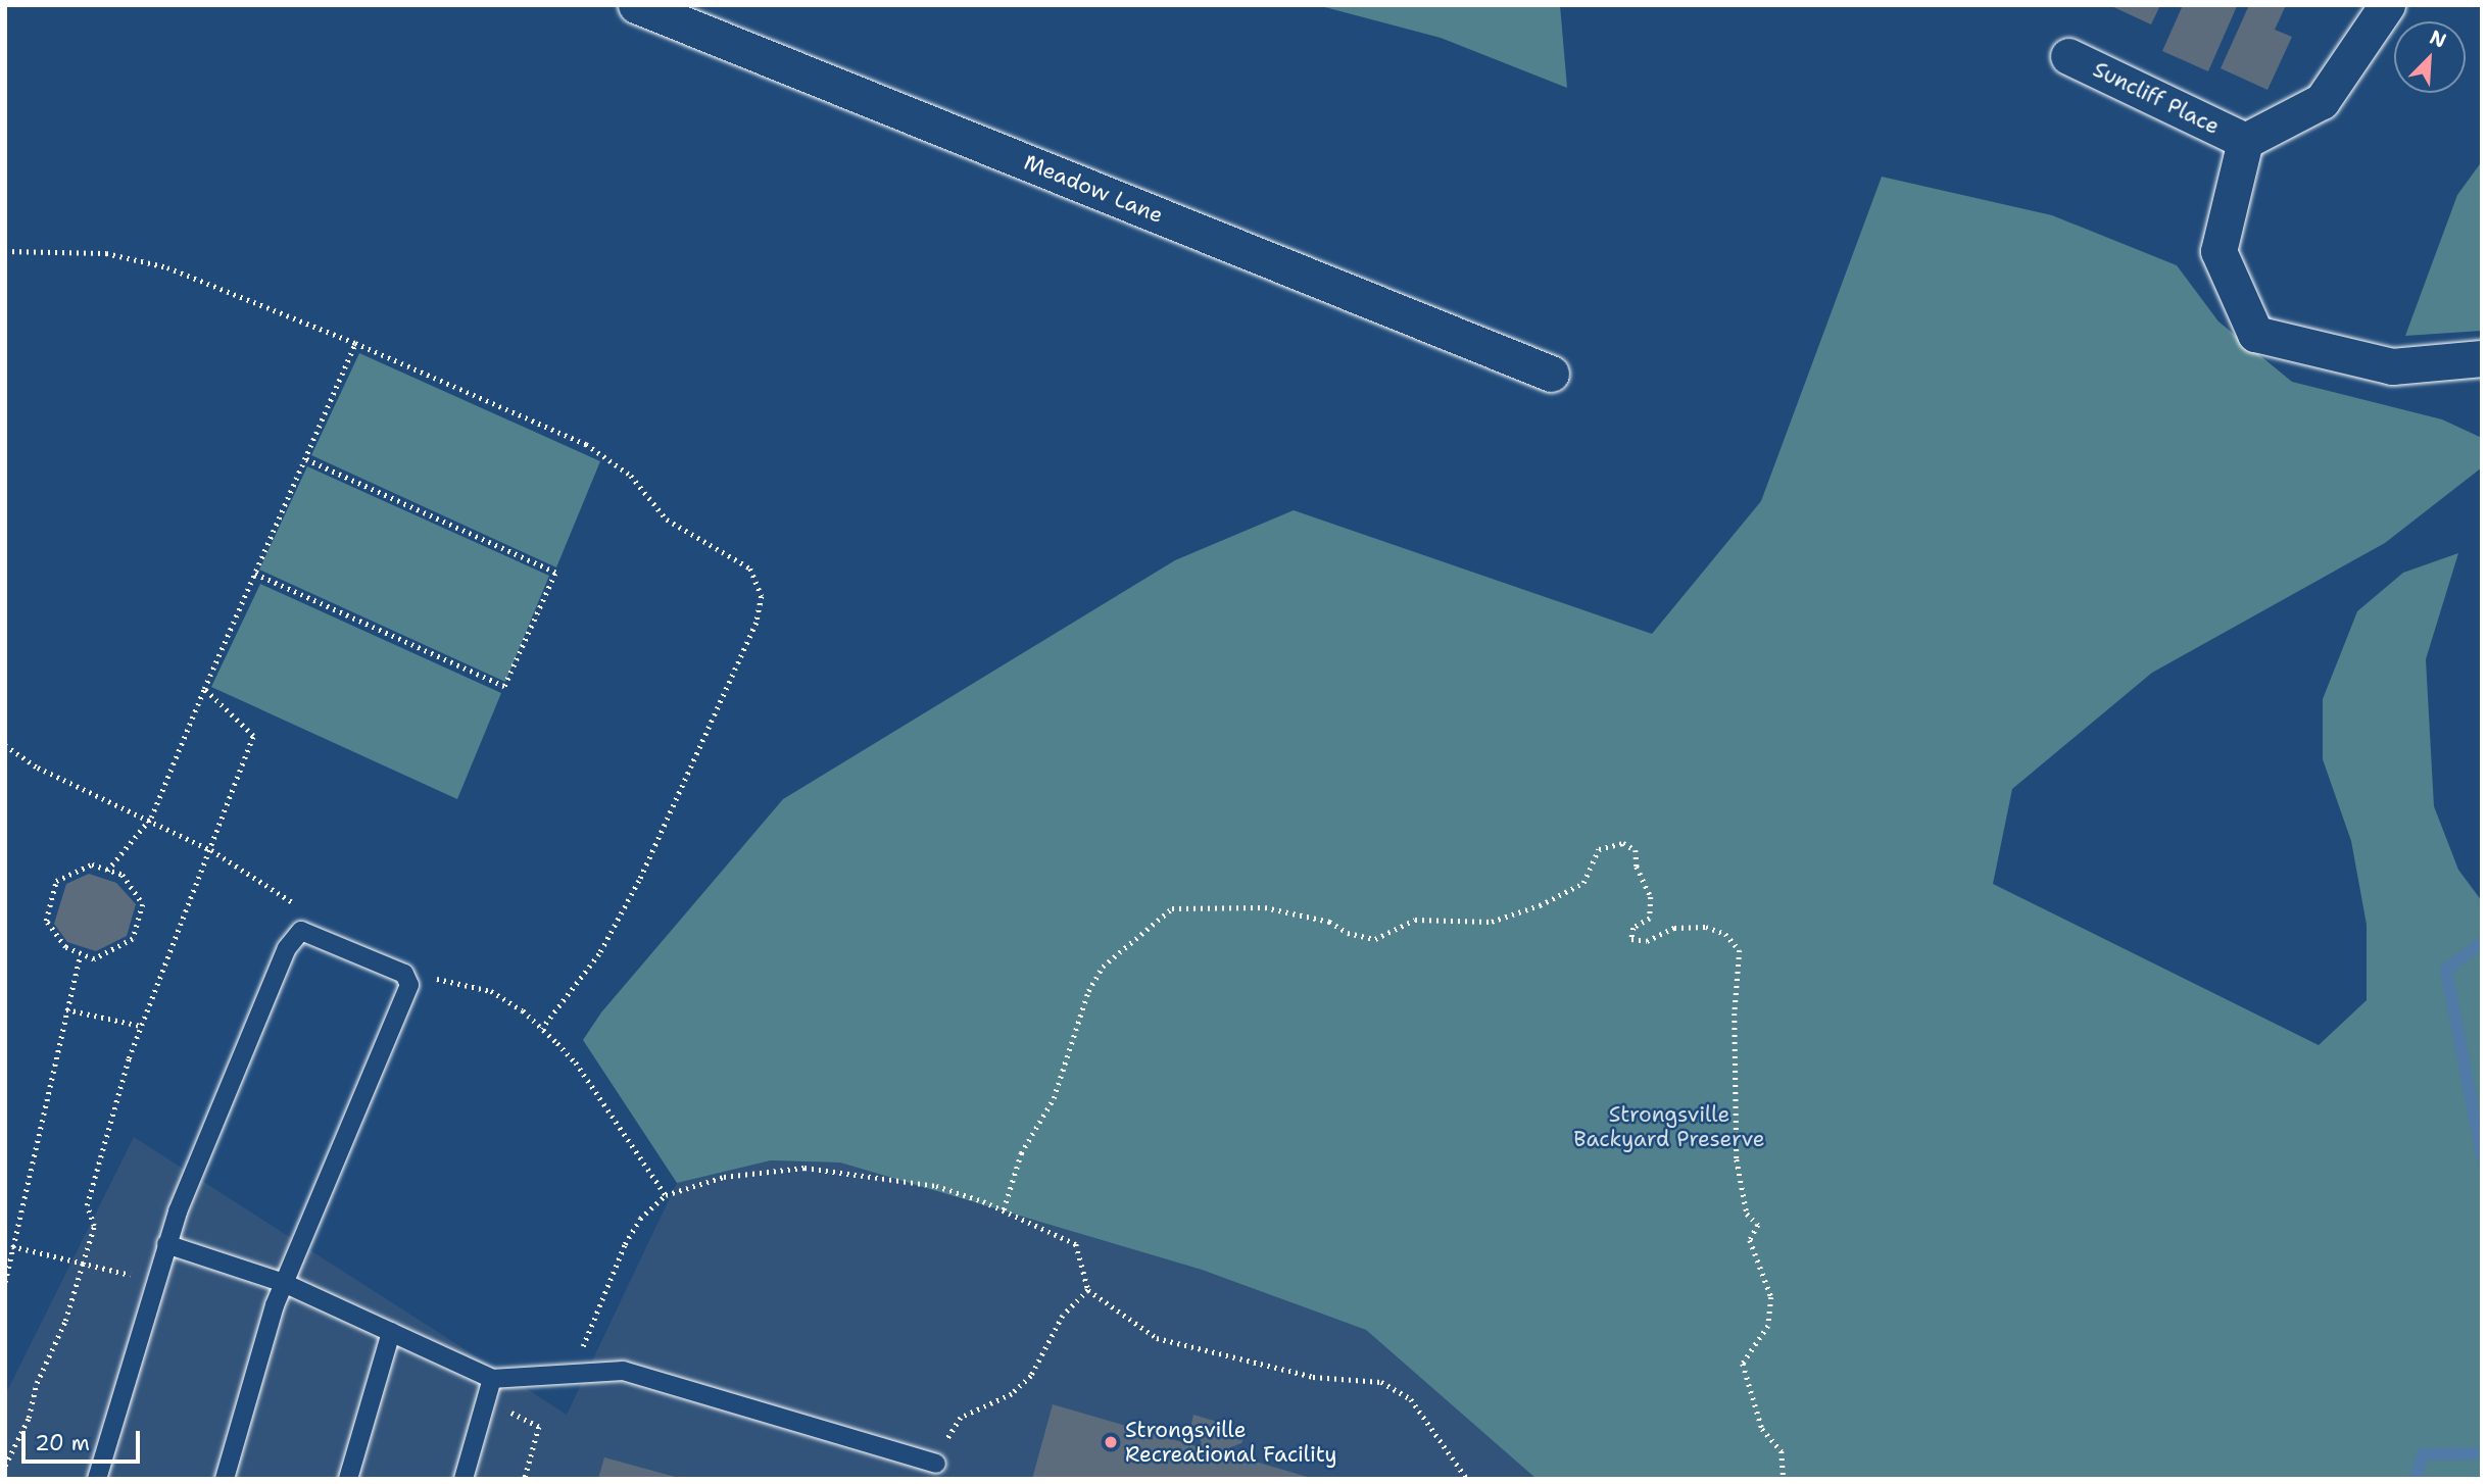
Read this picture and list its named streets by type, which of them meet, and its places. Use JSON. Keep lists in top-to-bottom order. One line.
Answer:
{"streets":{"street":["Suncliff Place","Meadow Lane"]},"parks":["Strongsville Backyard Preserve"],"places":["Strongsville Recreational Facility"],"scale_bar":"20 m","north":"top right"}
